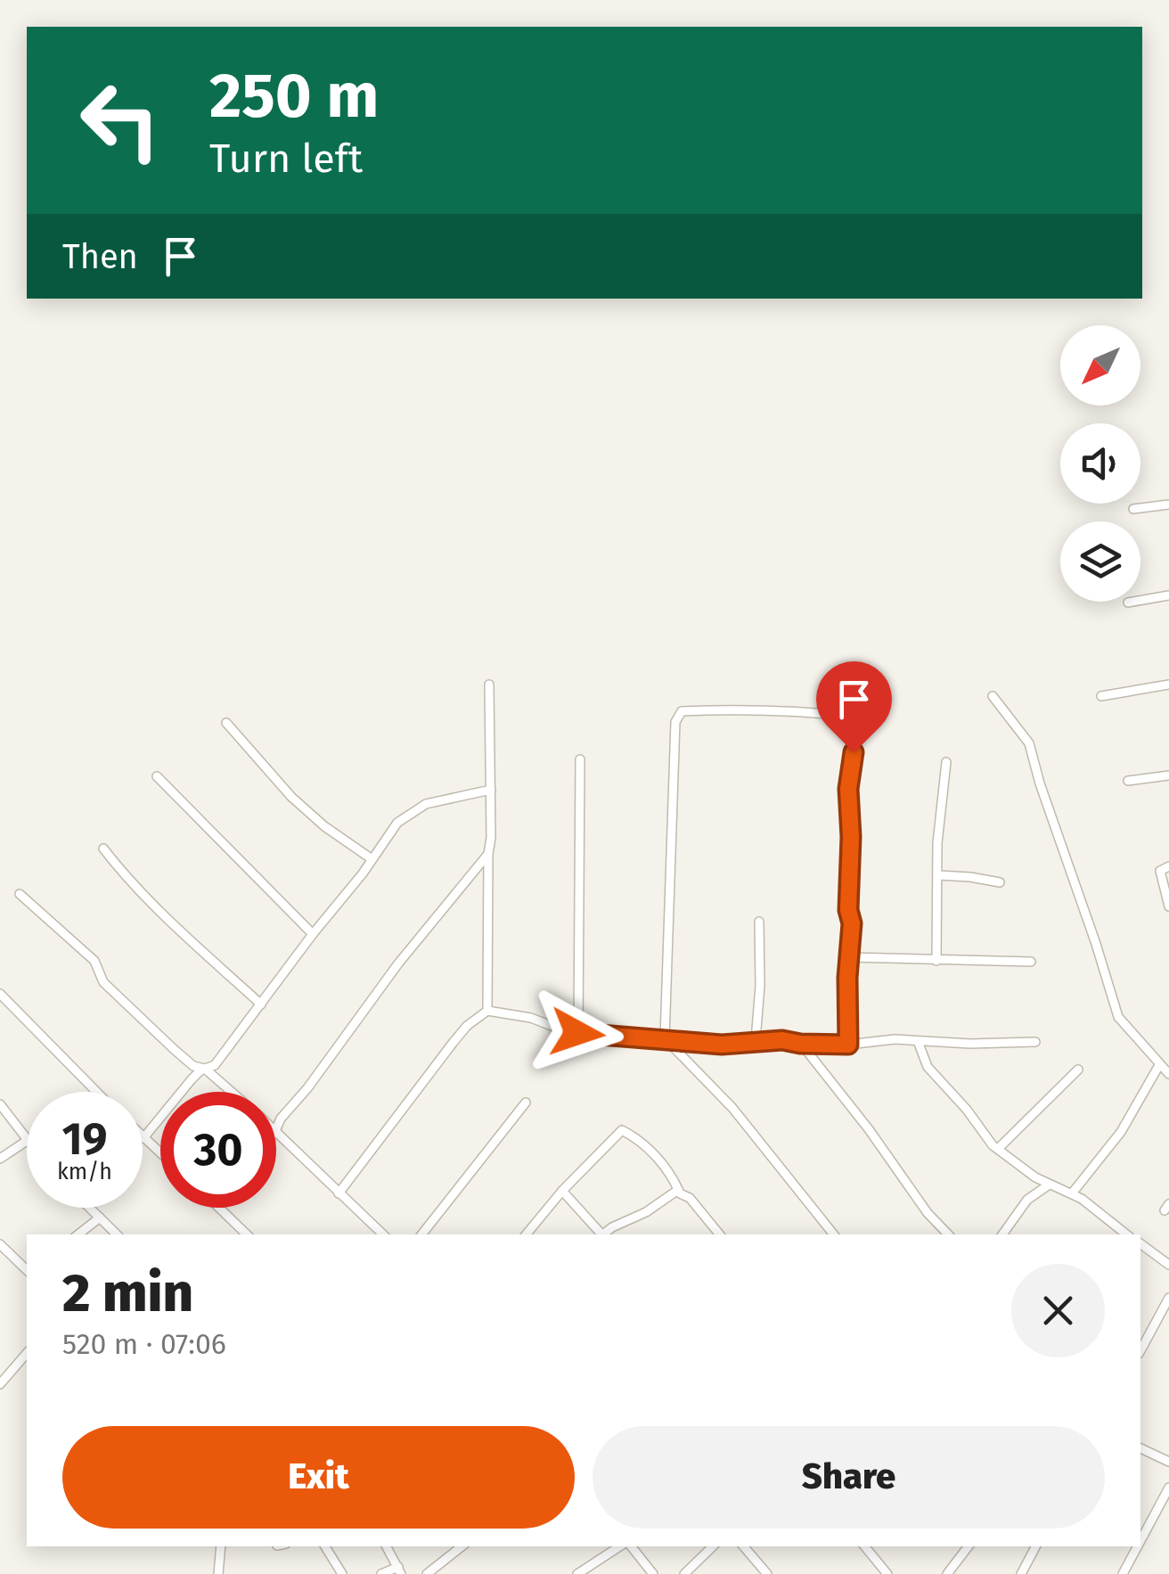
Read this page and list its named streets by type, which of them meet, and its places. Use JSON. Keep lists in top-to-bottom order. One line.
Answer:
{"north":"bottom left","page":{"turn":["250 m","Turn left"],"then":"Then","speed":"19 km/h","limit":"30","heading":["2 min","520 m · 07:06"],"buttons":["Exit","Share"]}}
